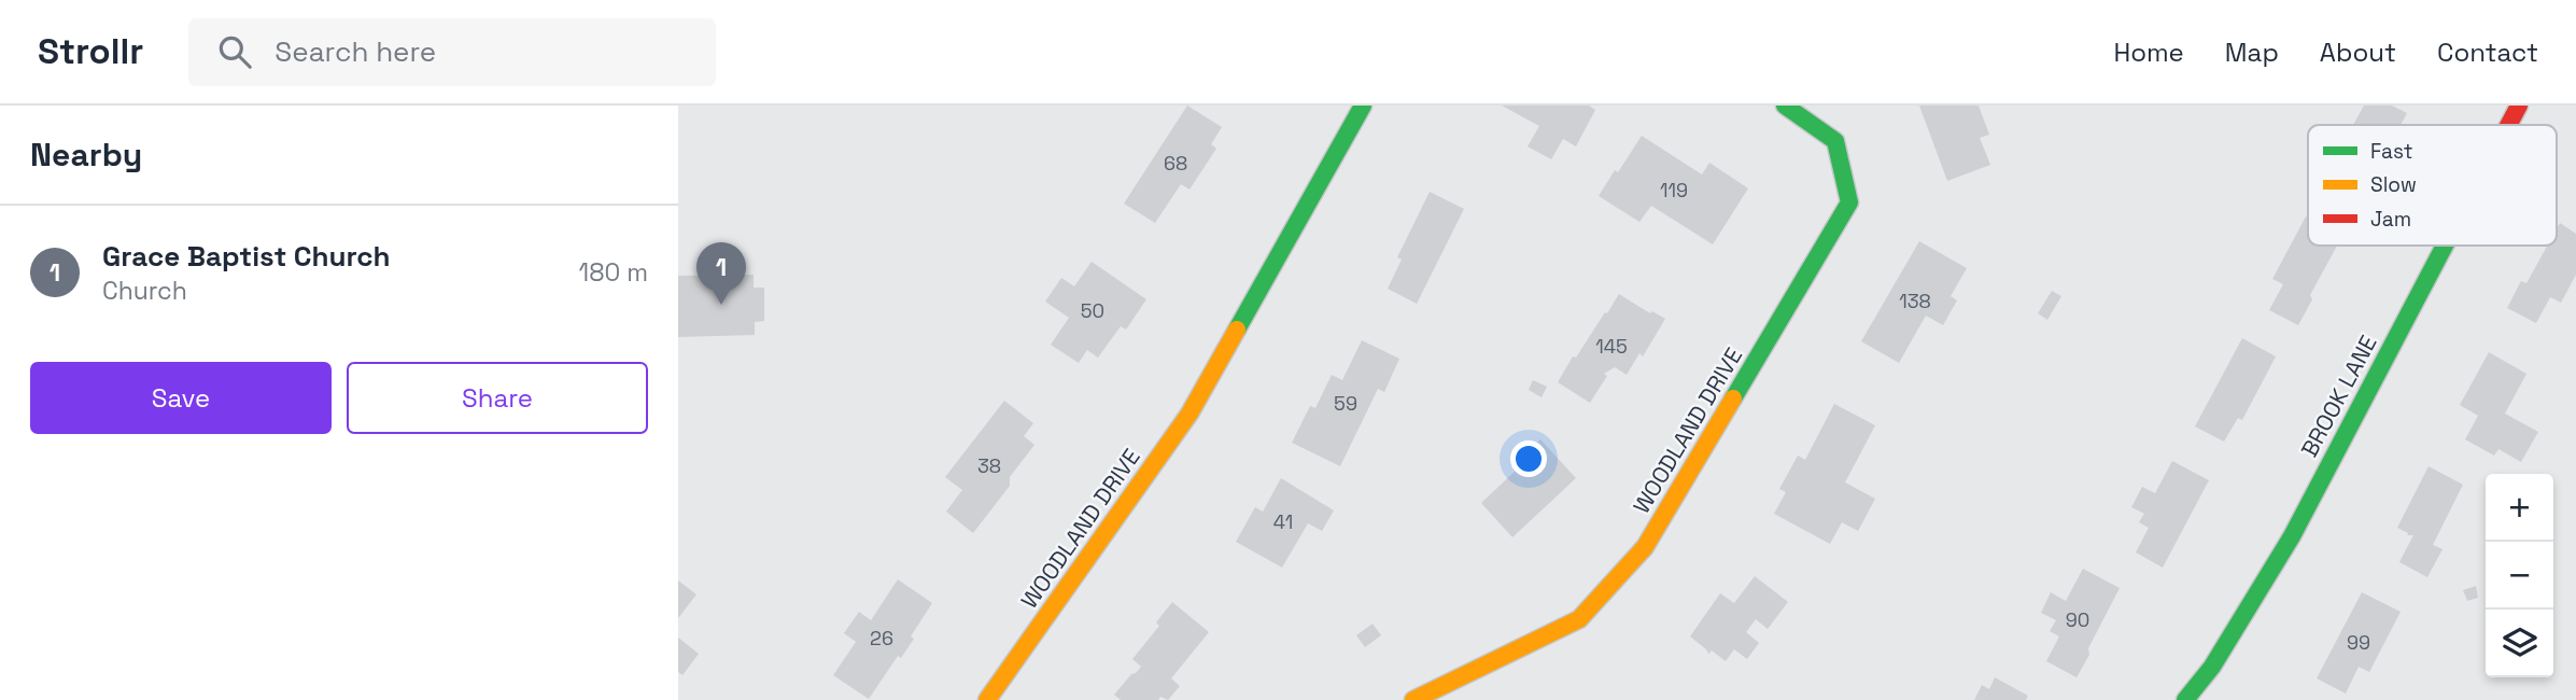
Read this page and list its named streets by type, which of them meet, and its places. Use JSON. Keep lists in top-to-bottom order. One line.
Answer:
{"streets":{"street":["BROOK LANE","WOODLAND DRIVE"]},"house_numbers":["68","119","138","50","145","59","38","41","90","26","99"],"legend":["Fast","Slow","Jam"],"page":{"header":"Strollr","search":"Search here","nav":["Home","Map","About","Contact"],"heading":"Nearby","list":[{"mark":"1","name":"Grace Baptist Church","note":"Church","value":"180 m"}],"pins":"1","buttons":["Save","Share"],"map_buttons":["+","−"]}}
